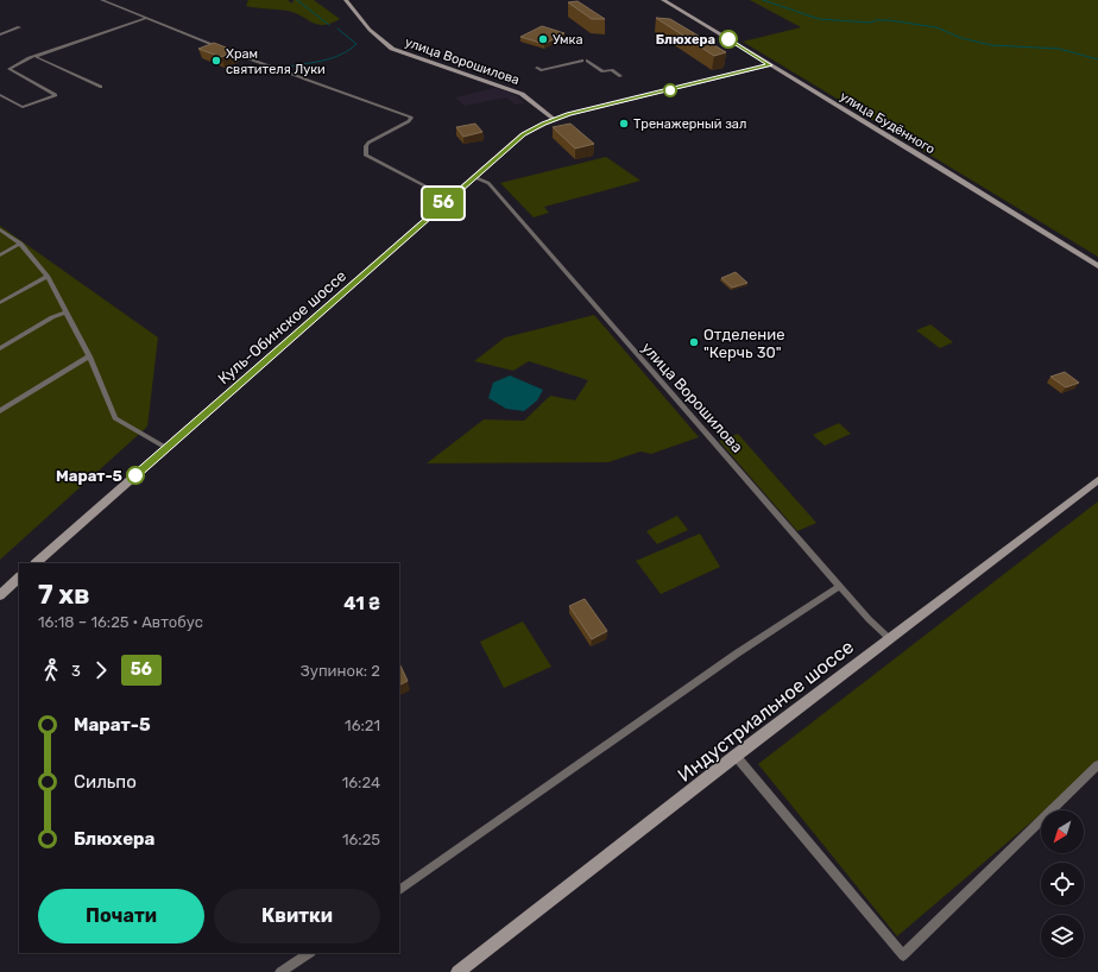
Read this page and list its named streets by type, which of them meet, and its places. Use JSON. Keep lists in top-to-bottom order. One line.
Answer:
{"streets":{"main road":["улица Ворошилова","улица Будённого","Куль-Обинское шоссе","Индустриальное шоссе"]},"crossings":[["улица Ворошилова","Куль-Обинское шоссе"],["улица Ворошилова","Индустриальное шоссе"],["улица Будённого","Куль-Обинское шоссе"]],"places":["Умка","Блюхера","Храм святителя Луки","Тренажерный зал","Отделение \"Керчь 30\"","Марат-5"],"lines":["bus line 56"],"north":"bottom left","page":{"on_map":"56","heading":["7 хв","16:18 – 16:25 · Автобус","41 ₴"],"legs":["3","56","Зупинок: 2"],"list":[{"name":"Марат-5","value":"16:21"},{"name":"Сильпо","value":"16:24"},{"name":"Блюхера","value":"16:25"}],"buttons":["Почати","Квитки"]}}
